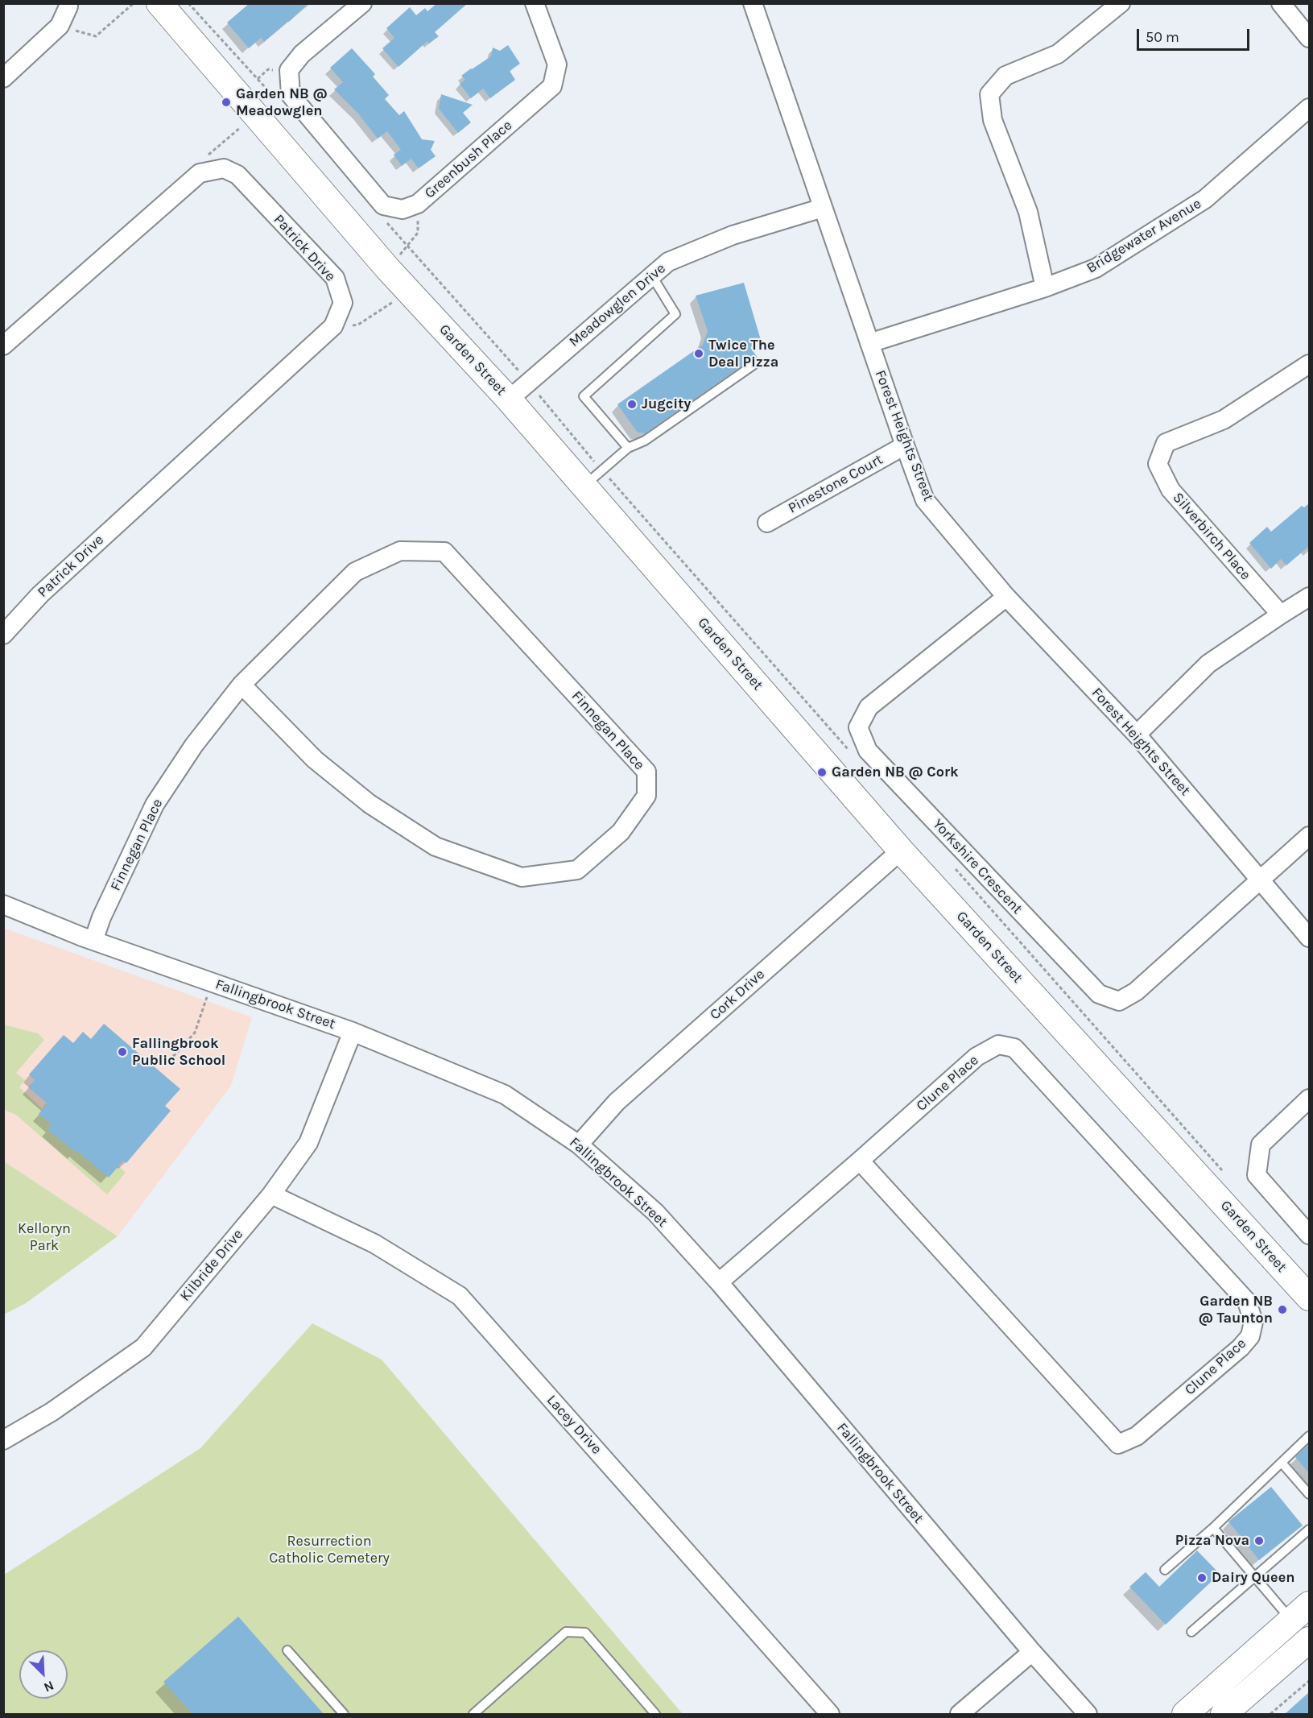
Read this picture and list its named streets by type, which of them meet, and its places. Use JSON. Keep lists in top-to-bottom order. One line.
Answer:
{"streets":{"street":["Greenbush Place","Bridgewater Avenue","Patrick Drive","Meadowglen Drive","Garden Street","Forest Heights Street","Pinestone Court","Silverbirch Place","Finnegan Place","Yorkshire Crescent","Cork Drive","Fallingbrook Street","Clune Place","Kilbride Drive","Lacey Drive"]},"crossings":[["Bridgewater Avenue","Forest Heights Street"],["Meadowglen Drive","Garden Street"],["Meadowglen Drive","Forest Heights Street"],["Garden Street","Cork Drive"],["Forest Heights Street","Pinestone Court"],["Forest Heights Street","Yorkshire Crescent"],["Finnegan Place","Fallingbrook Street"],["Cork Drive","Fallingbrook Street"],["Fallingbrook Street","Clune Place"],["Fallingbrook Street","Kilbride Drive"],["Kilbride Drive","Lacey Drive"]],"parks":["Kelloryn Park","Resurrection Catholic Cemetery"],"places":["Garden NB @ Meadowglen","Twice The Deal Pizza","Jugcity","Garden NB @ Cork","Fallingbrook Public School","Garden NB @ Taunton","Pizza Nova","Dairy Queen"],"scale_bar":"50 m","north":"bottom right"}
